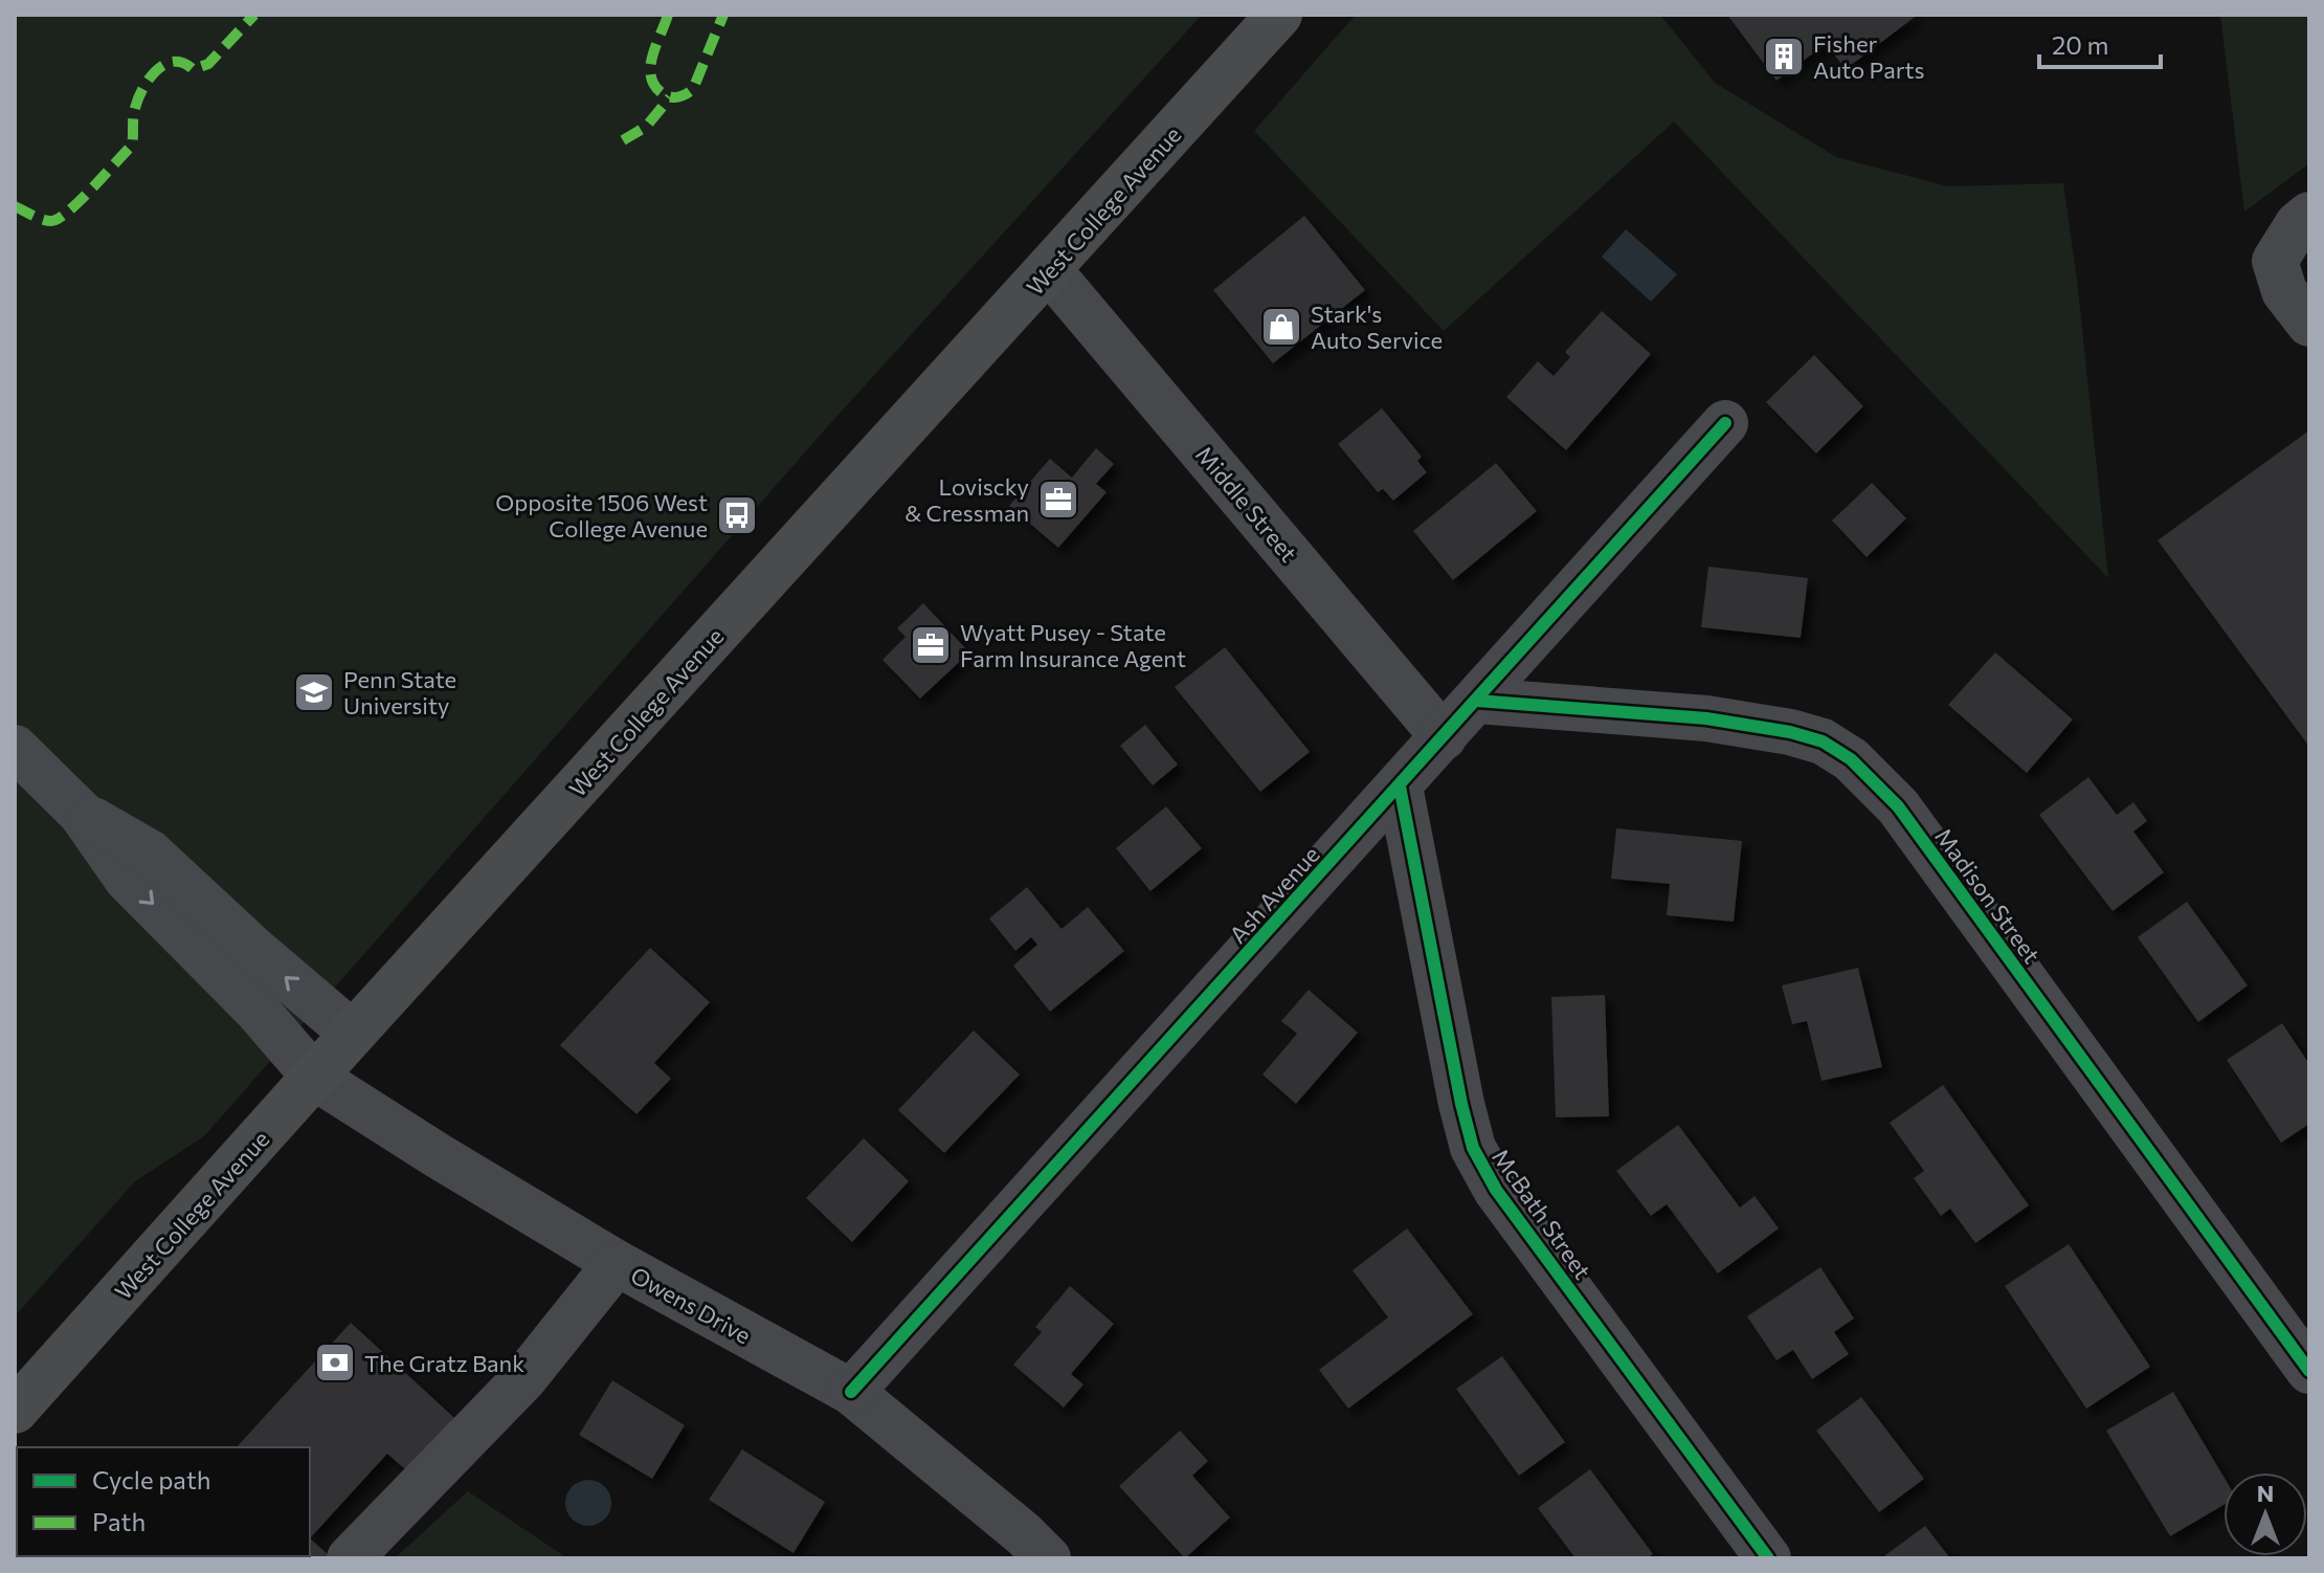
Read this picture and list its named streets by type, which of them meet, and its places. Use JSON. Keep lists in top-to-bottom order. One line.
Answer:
{"streets":{"main road":["West College Avenue"],"street":["Middle Street","Ash Avenue","Madison Street","McBath Street","Owens Drive"]},"crossings":[["West College Avenue","Middle Street"],["West College Avenue","Owens Drive"],["Middle Street","Ash Avenue"],["Ash Avenue","Madison Street"],["Ash Avenue","McBath Street"],["Ash Avenue","Owens Drive"]],"places":{"building":["Fisher Auto Parts"],"shop":["Stark's Auto Service"],"office":["Loviscky & Cressman","Wyatt Pusey - State Farm Insurance Agent"],"bus stop":["Opposite 1506 West College Avenue"],"school or university":["Penn State University"],"bank":["The Gratz Bank"]},"legend":["Cycle path","Path"],"scale_bar":"20 m","north":"top"}
